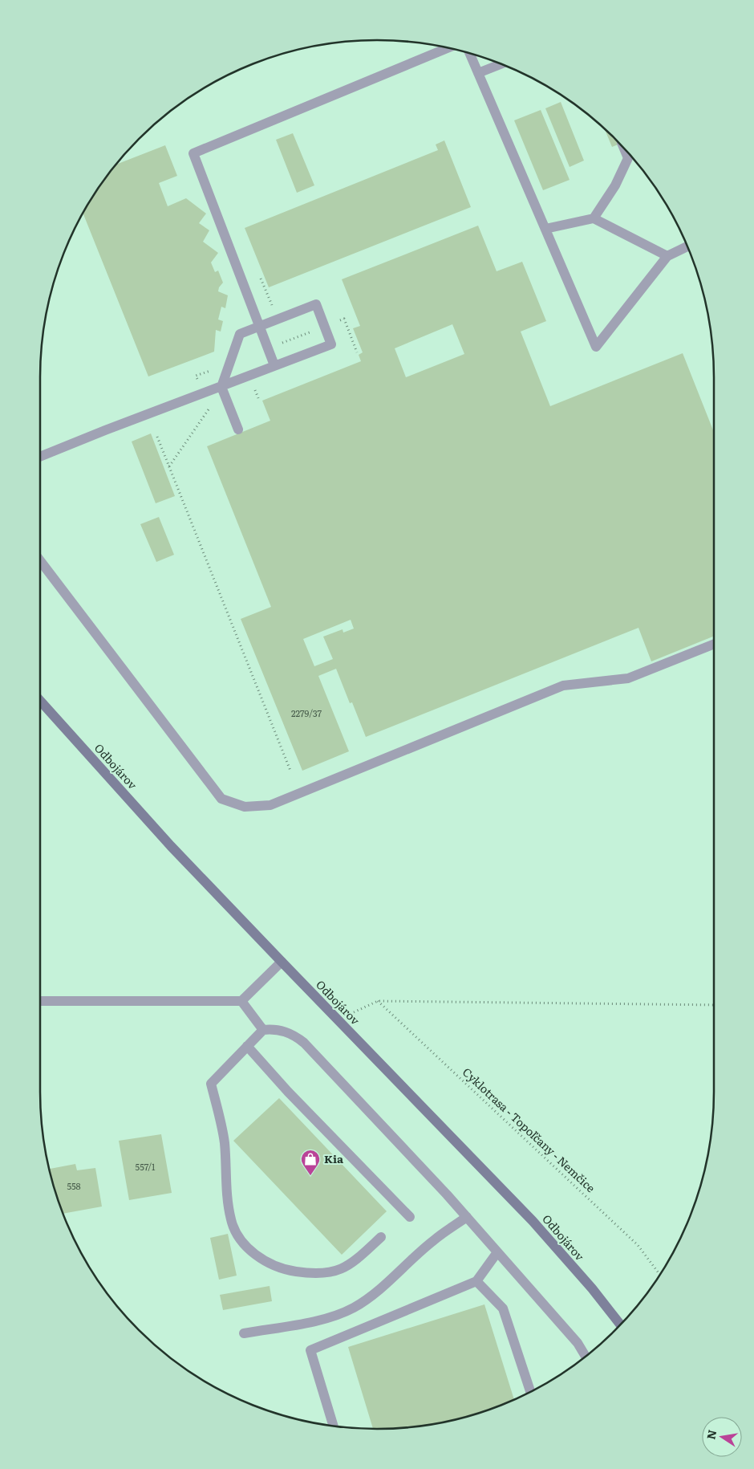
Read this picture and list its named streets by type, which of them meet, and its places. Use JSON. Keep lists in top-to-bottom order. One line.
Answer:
{"streets":{"main road":["Odbojárov"],"path":["Cyklotrasa - Topoľčany - Nemčice"]},"places":{"shop":["Kia"]},"house_numbers":["2279/37","557/1","558"],"north":"left"}
